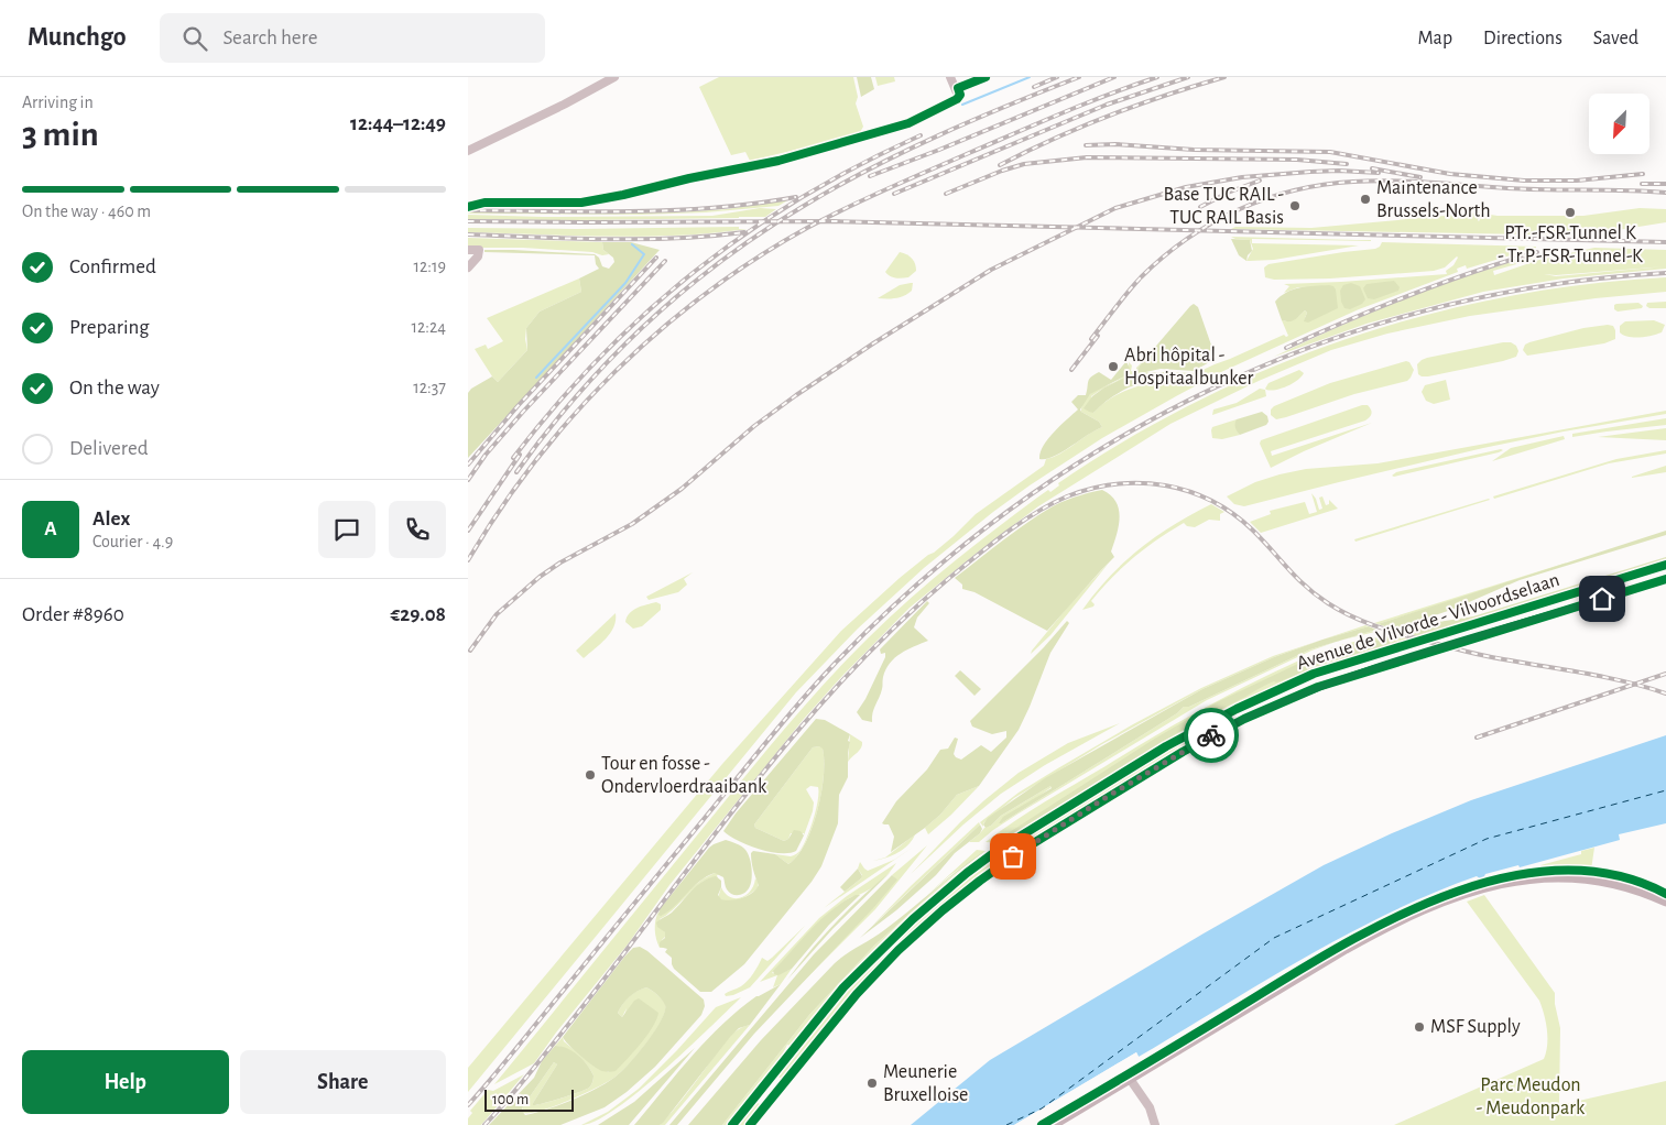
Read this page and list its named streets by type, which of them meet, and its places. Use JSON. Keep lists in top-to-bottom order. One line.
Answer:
{"streets":{"main road":["Avenue de Vilvorde - Vilvoordselaan"]},"parks":["Parc Meudon - Meudonpark"],"places":["Maintenance Brussels-North","Base TUC RAIL - TUC RAIL Basis","P.Tr.-FSR-Tunnel K - Tr.P.-FSR-Tunnel-K","Abri hôpital - Hospitaalbunker","Tour en fosse - Ondervloerdraaibank","MSF Supply","Meunerie Bruxelloise"],"scale_bar":"100 m","north":"bottom left","page":{"header":"Munchgo","search":"Search here","nav":["Map","Directions","Saved"],"heading":["3 min","Arriving in","12:44–12:49"],"panel":["Alex","Courier · 4.9","Order #8960","€29.08"],"bar":"On the way · 460 m","list":[["Confirmed","12:19"],["Preparing","12:24"],["On the way","12:37"],"Delivered"],"round":"A","buttons":["Help","Share"],"scale":"100 m"}}
